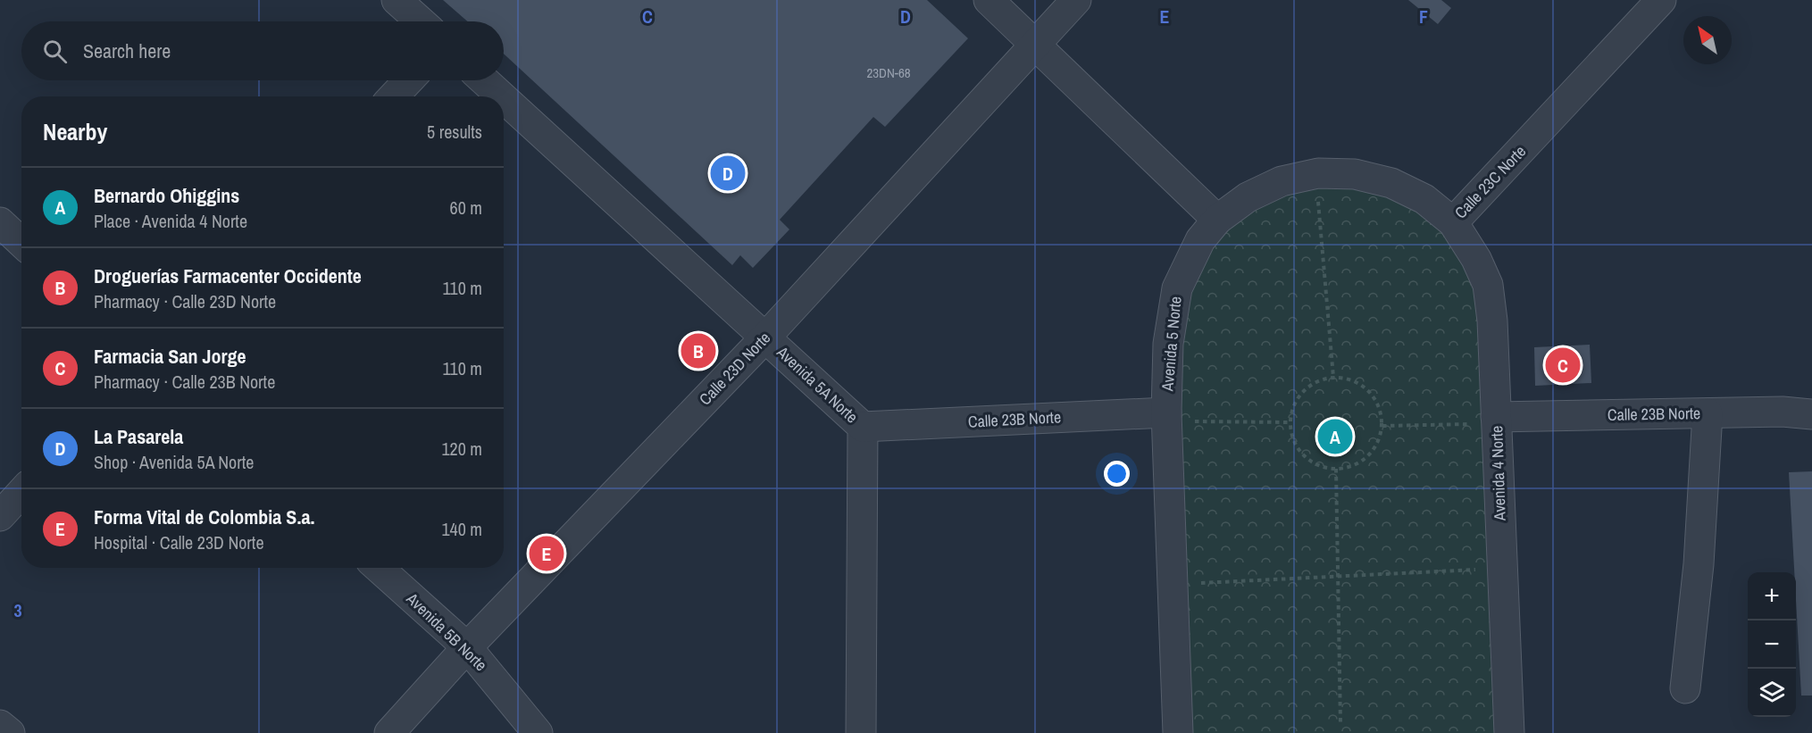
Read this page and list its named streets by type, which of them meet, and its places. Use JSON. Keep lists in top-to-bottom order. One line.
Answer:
{"streets":{"street":["Calle 23C Norte","Avenida 5 Norte","Calle 23D Norte","Avenida 5A Norte","Calle 23B Norte","Avenida 4 Norte","Avenida 5B Norte"]},"crossings":[["Calle 23C Norte","Avenida 5 Norte"],["Calle 23C Norte","Avenida 4 Norte"],["Avenida 5 Norte","Calle 23B Norte"],["Calle 23D Norte","Avenida 5A Norte"],["Calle 23D Norte","Avenida 5B Norte"],["Avenida 5A Norte","Calle 23B Norte"],["Calle 23B Norte","Avenida 4 Norte"]],"house_numbers":["23DN-68"],"north":"top left","page":{"search":"Search here","heading":["Nearby","5 results"],"pins":["D","B","C","A","E"],"list":[{"mark":"A","name":"Bernardo O´higgins","note":"Place · Avenida 4 Norte","value":"60 m"},{"mark":"B","name":"Droguerías Farmacenter Occidente","note":"Pharmacy · Calle 23D Norte","value":"110 m"},{"mark":"C","name":"Farmacia San Jorge","note":"Pharmacy · Calle 23B Norte","value":"110 m"},{"mark":"D","name":"La Pasarela","note":"Shop · Avenida 5A Norte","value":"120 m"},{"mark":"E","name":"Forma Vital de Colombia S.a.","note":"Hospital · Calle 23D Norte","value":"140 m"}],"map_buttons":["+","−"]},"grid":{"columns":["C","D","E","F"],"rows":["3"]}}
